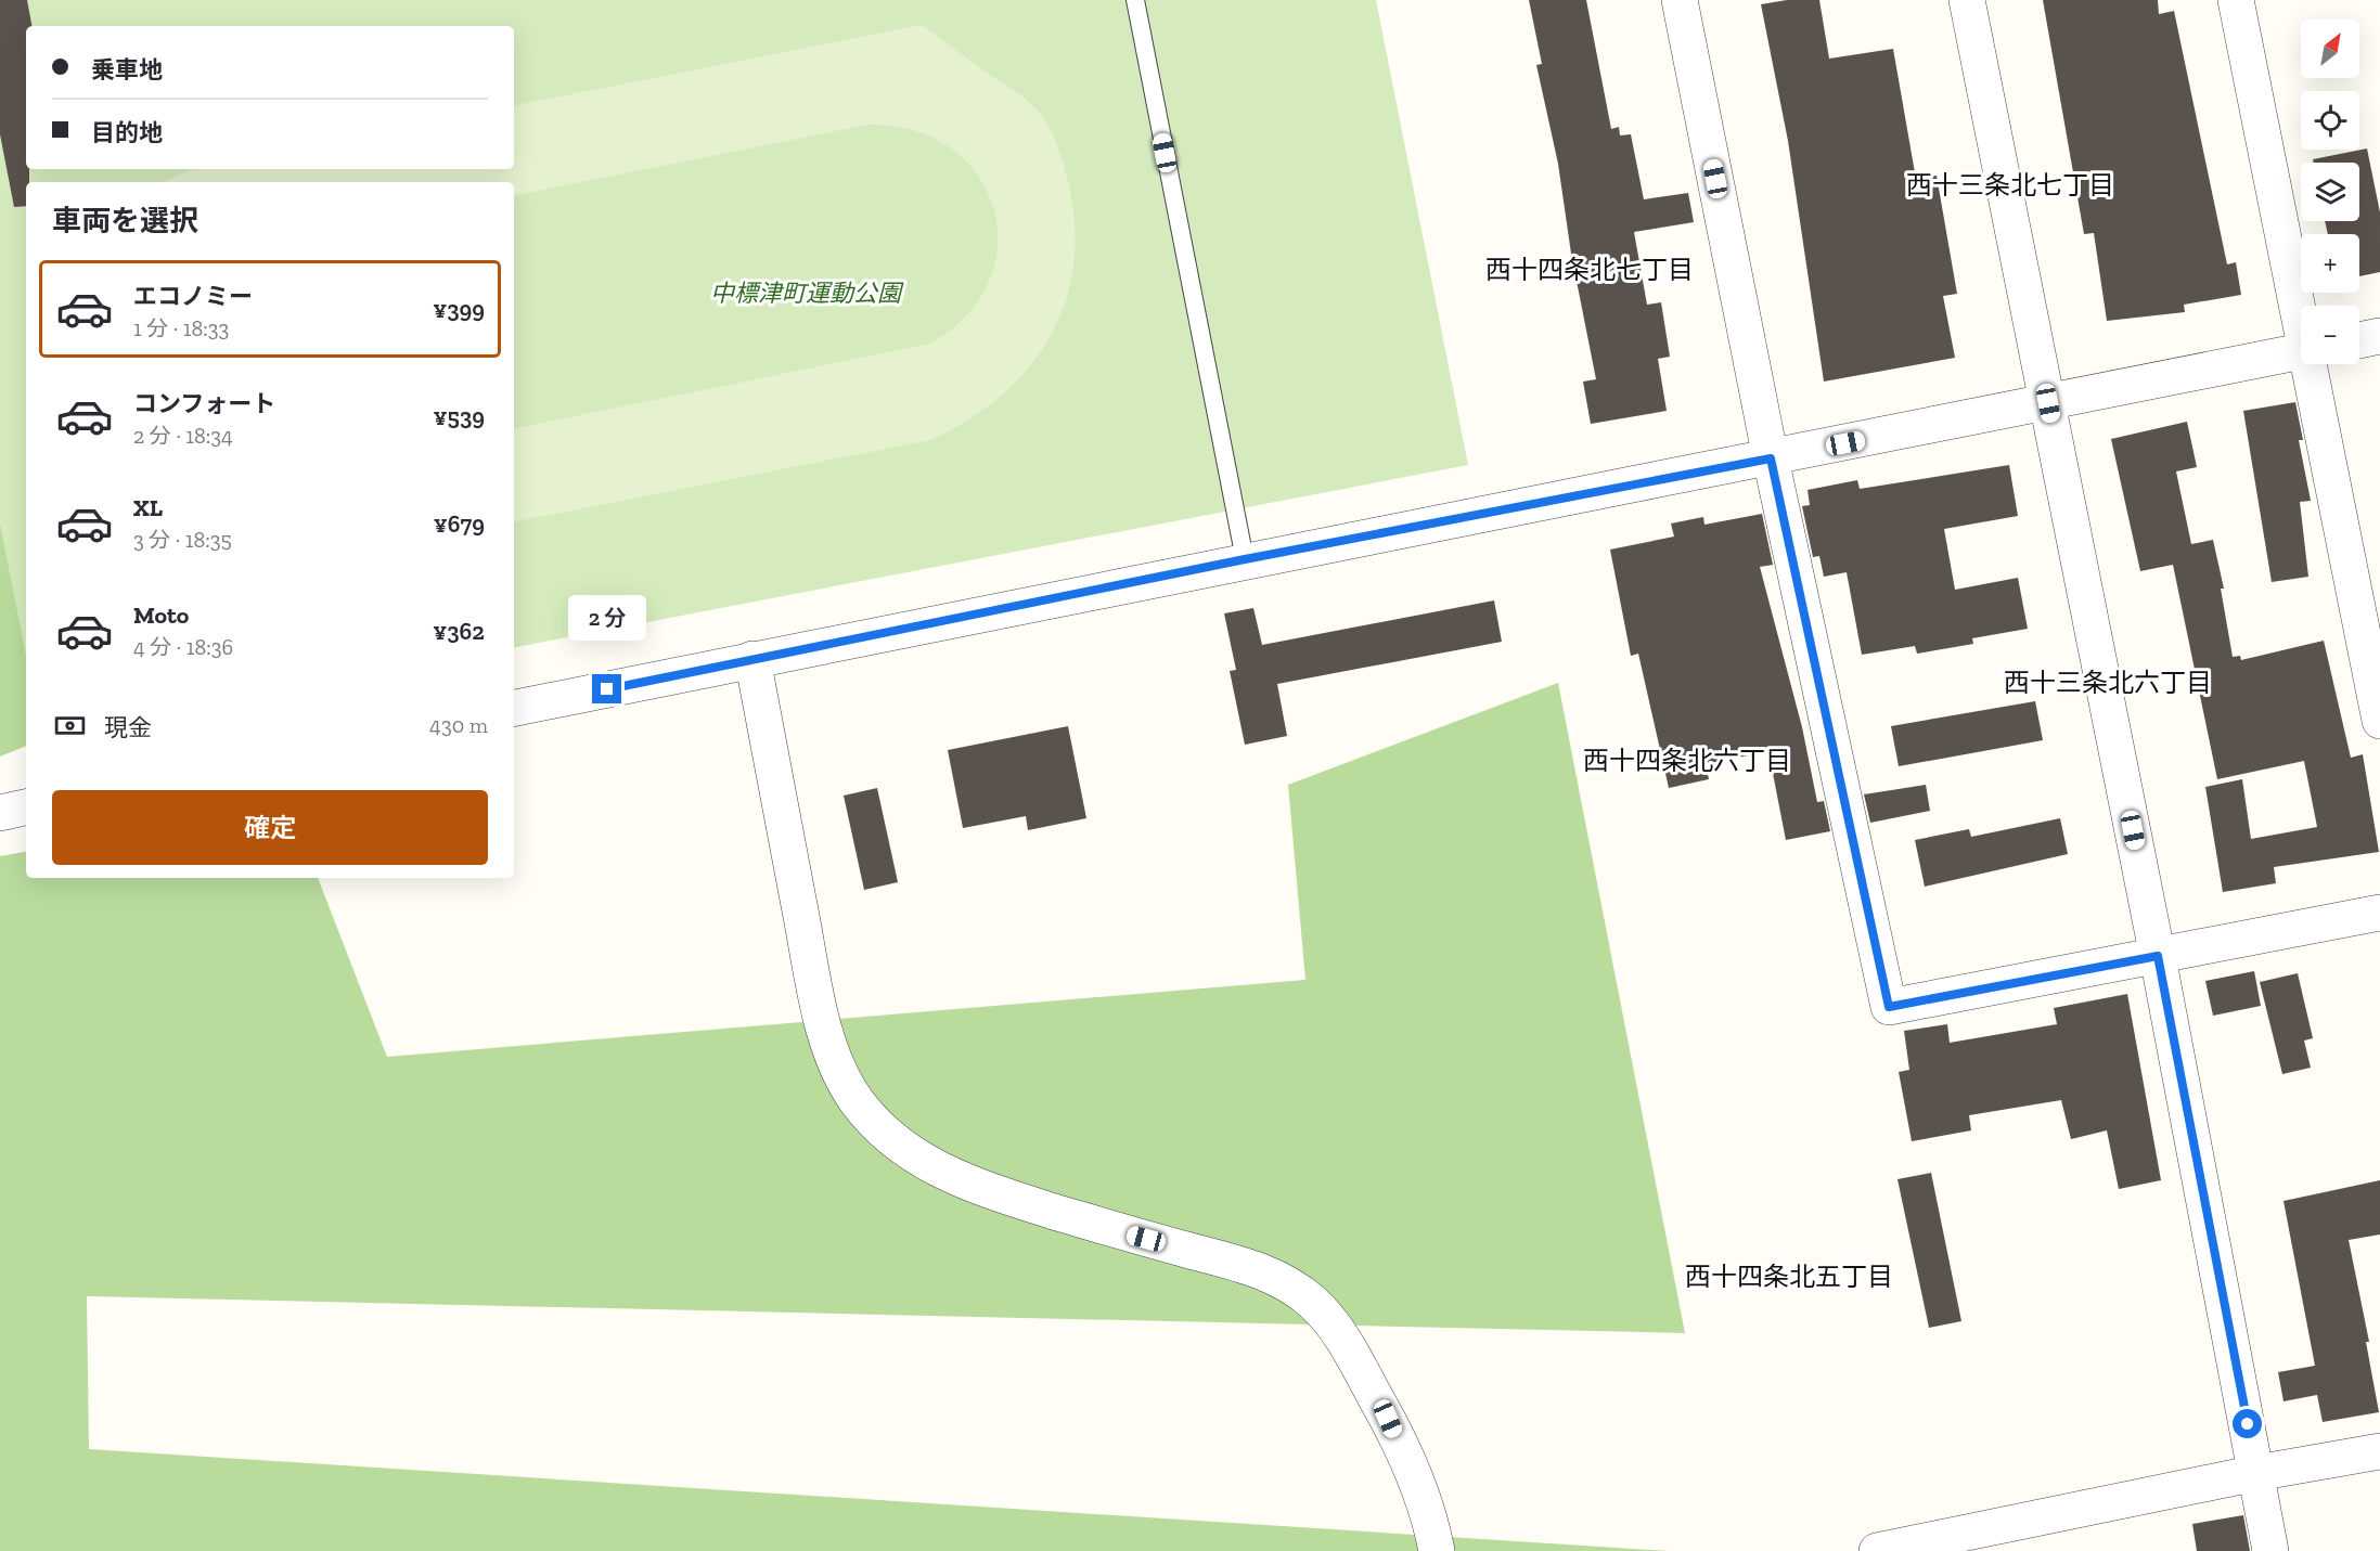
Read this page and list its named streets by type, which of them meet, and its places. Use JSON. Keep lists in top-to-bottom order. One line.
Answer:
{"districts":["西十三条北七丁目","西十四条北七丁目","西十三条北六丁目","西十四条北六丁目","西十四条北五丁目"],"parks":["中標津町運動公園"],"north":"top right","page":{"map_buttons":["+","−"],"banner":["乗車地","目的地"],"heading":"車両を選択","list":[{"name":"エコノミー","note":"1 分 · 18:33","value":"¥399"},{"name":"コンフォート","note":"2 分 · 18:34","value":"¥539"},{"name":"XL","note":"3 分 · 18:35","value":"¥679"},{"name":"Moto","note":"4 分 · 18:36","value":"¥362"}],"bubble":"2 分","pay":["現金","430 m"],"buttons":"確定"}}
